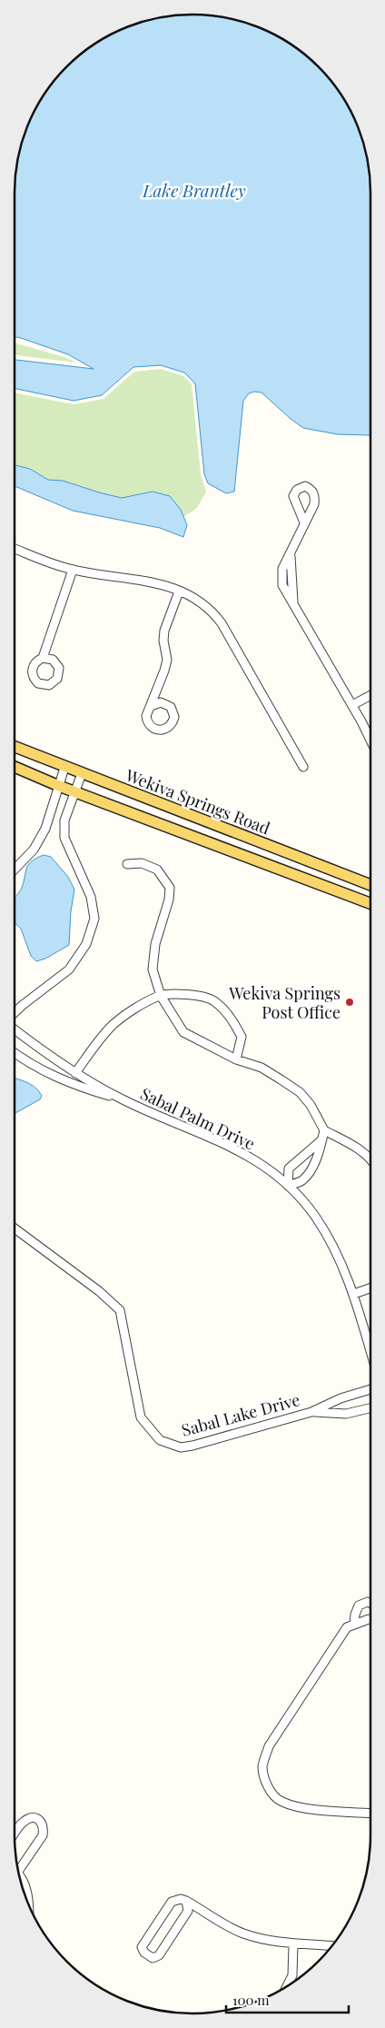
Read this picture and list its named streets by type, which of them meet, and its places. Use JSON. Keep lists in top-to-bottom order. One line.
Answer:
{"streets":{"main road":["Wekiva Springs Road"],"street":["Sabal Palm Drive","Sabal Lake Drive"]},"water":["Lake Brantley"],"places":["Wekiva Springs Post Office"],"scale_bar":"100 m"}
